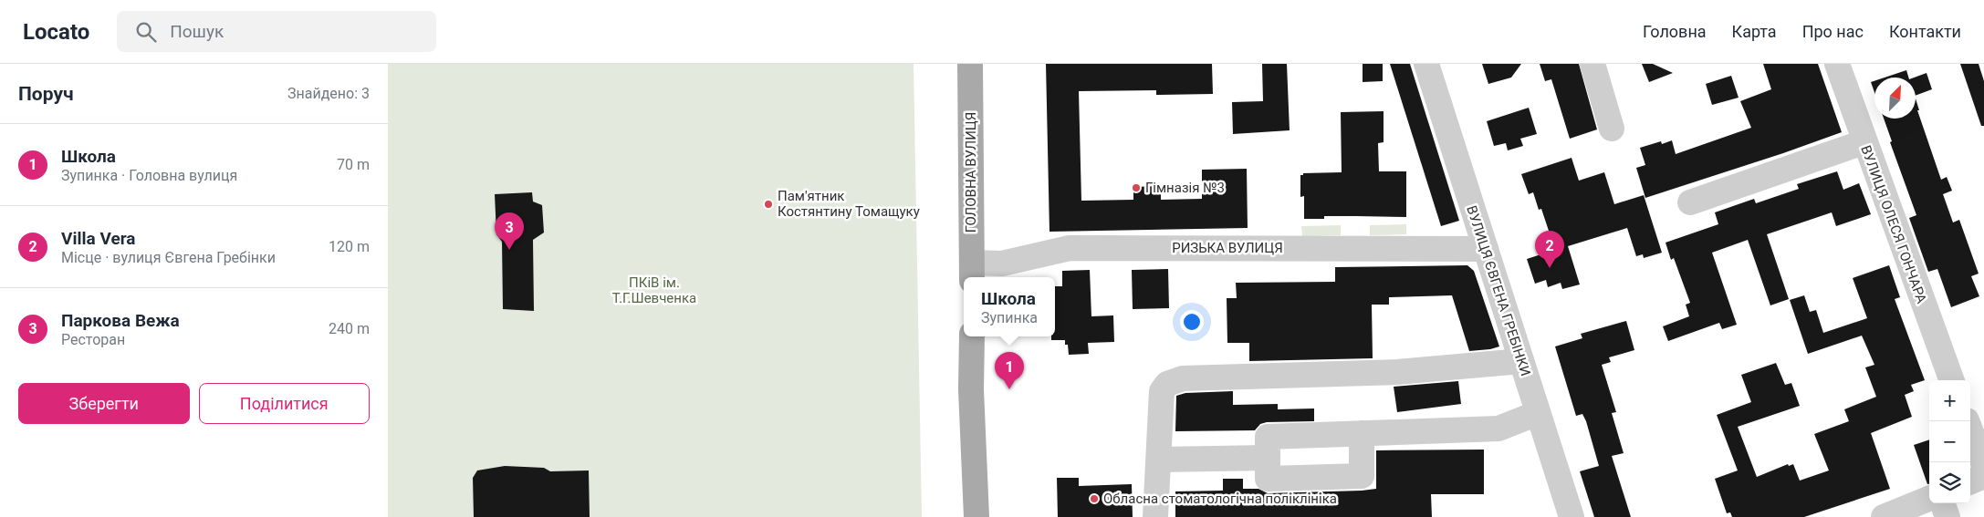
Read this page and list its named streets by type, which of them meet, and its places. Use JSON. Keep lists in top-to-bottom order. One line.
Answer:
{"streets":{"main road":["ГОЛОВНА ВУЛИЦЯ"],"street":["ВУЛИЦЯ ОЛЕСЯ ГОНЧАРА","РИЗЬКА ВУЛИЦЯ","ВУЛИЦЯ ЄВГЕНА ГРЕБІНКИ"]},"crossings":[["ГОЛОВНА ВУЛИЦЯ","РИЗЬКА ВУЛИЦЯ"],["РИЗЬКА ВУЛИЦЯ","ВУЛИЦЯ ЄВГЕНА ГРЕБІНКИ"]],"parks":["ПКіВ ім. Т.Г.Шевченка"],"places":["Гімназія №3","Пам'ятник Костянтину Томащуку","Обласна стоматологічна поліклініка"],"north":"top right","page":{"header":"Locato","search":"Пошук","nav":["Головна","Карта","Про нас","Контакти"],"heading":["Поруч","Знайдено: 3"],"list":[{"mark":"1","name":"Школа","note":"Зупинка · Головна вулиця","value":"70 m"},{"mark":"2","name":"Villa Vera","note":"Місце · вулиця Євгена Гребінки","value":"120 m"},{"mark":"3","name":"Паркова Вежа","note":"Ресторан","value":"240 m"}],"pins":["3","2","1"],"popup":["Школа","Зупинка"],"buttons":["Зберегти","Поділитися"],"map_buttons":["+","−"]}}
